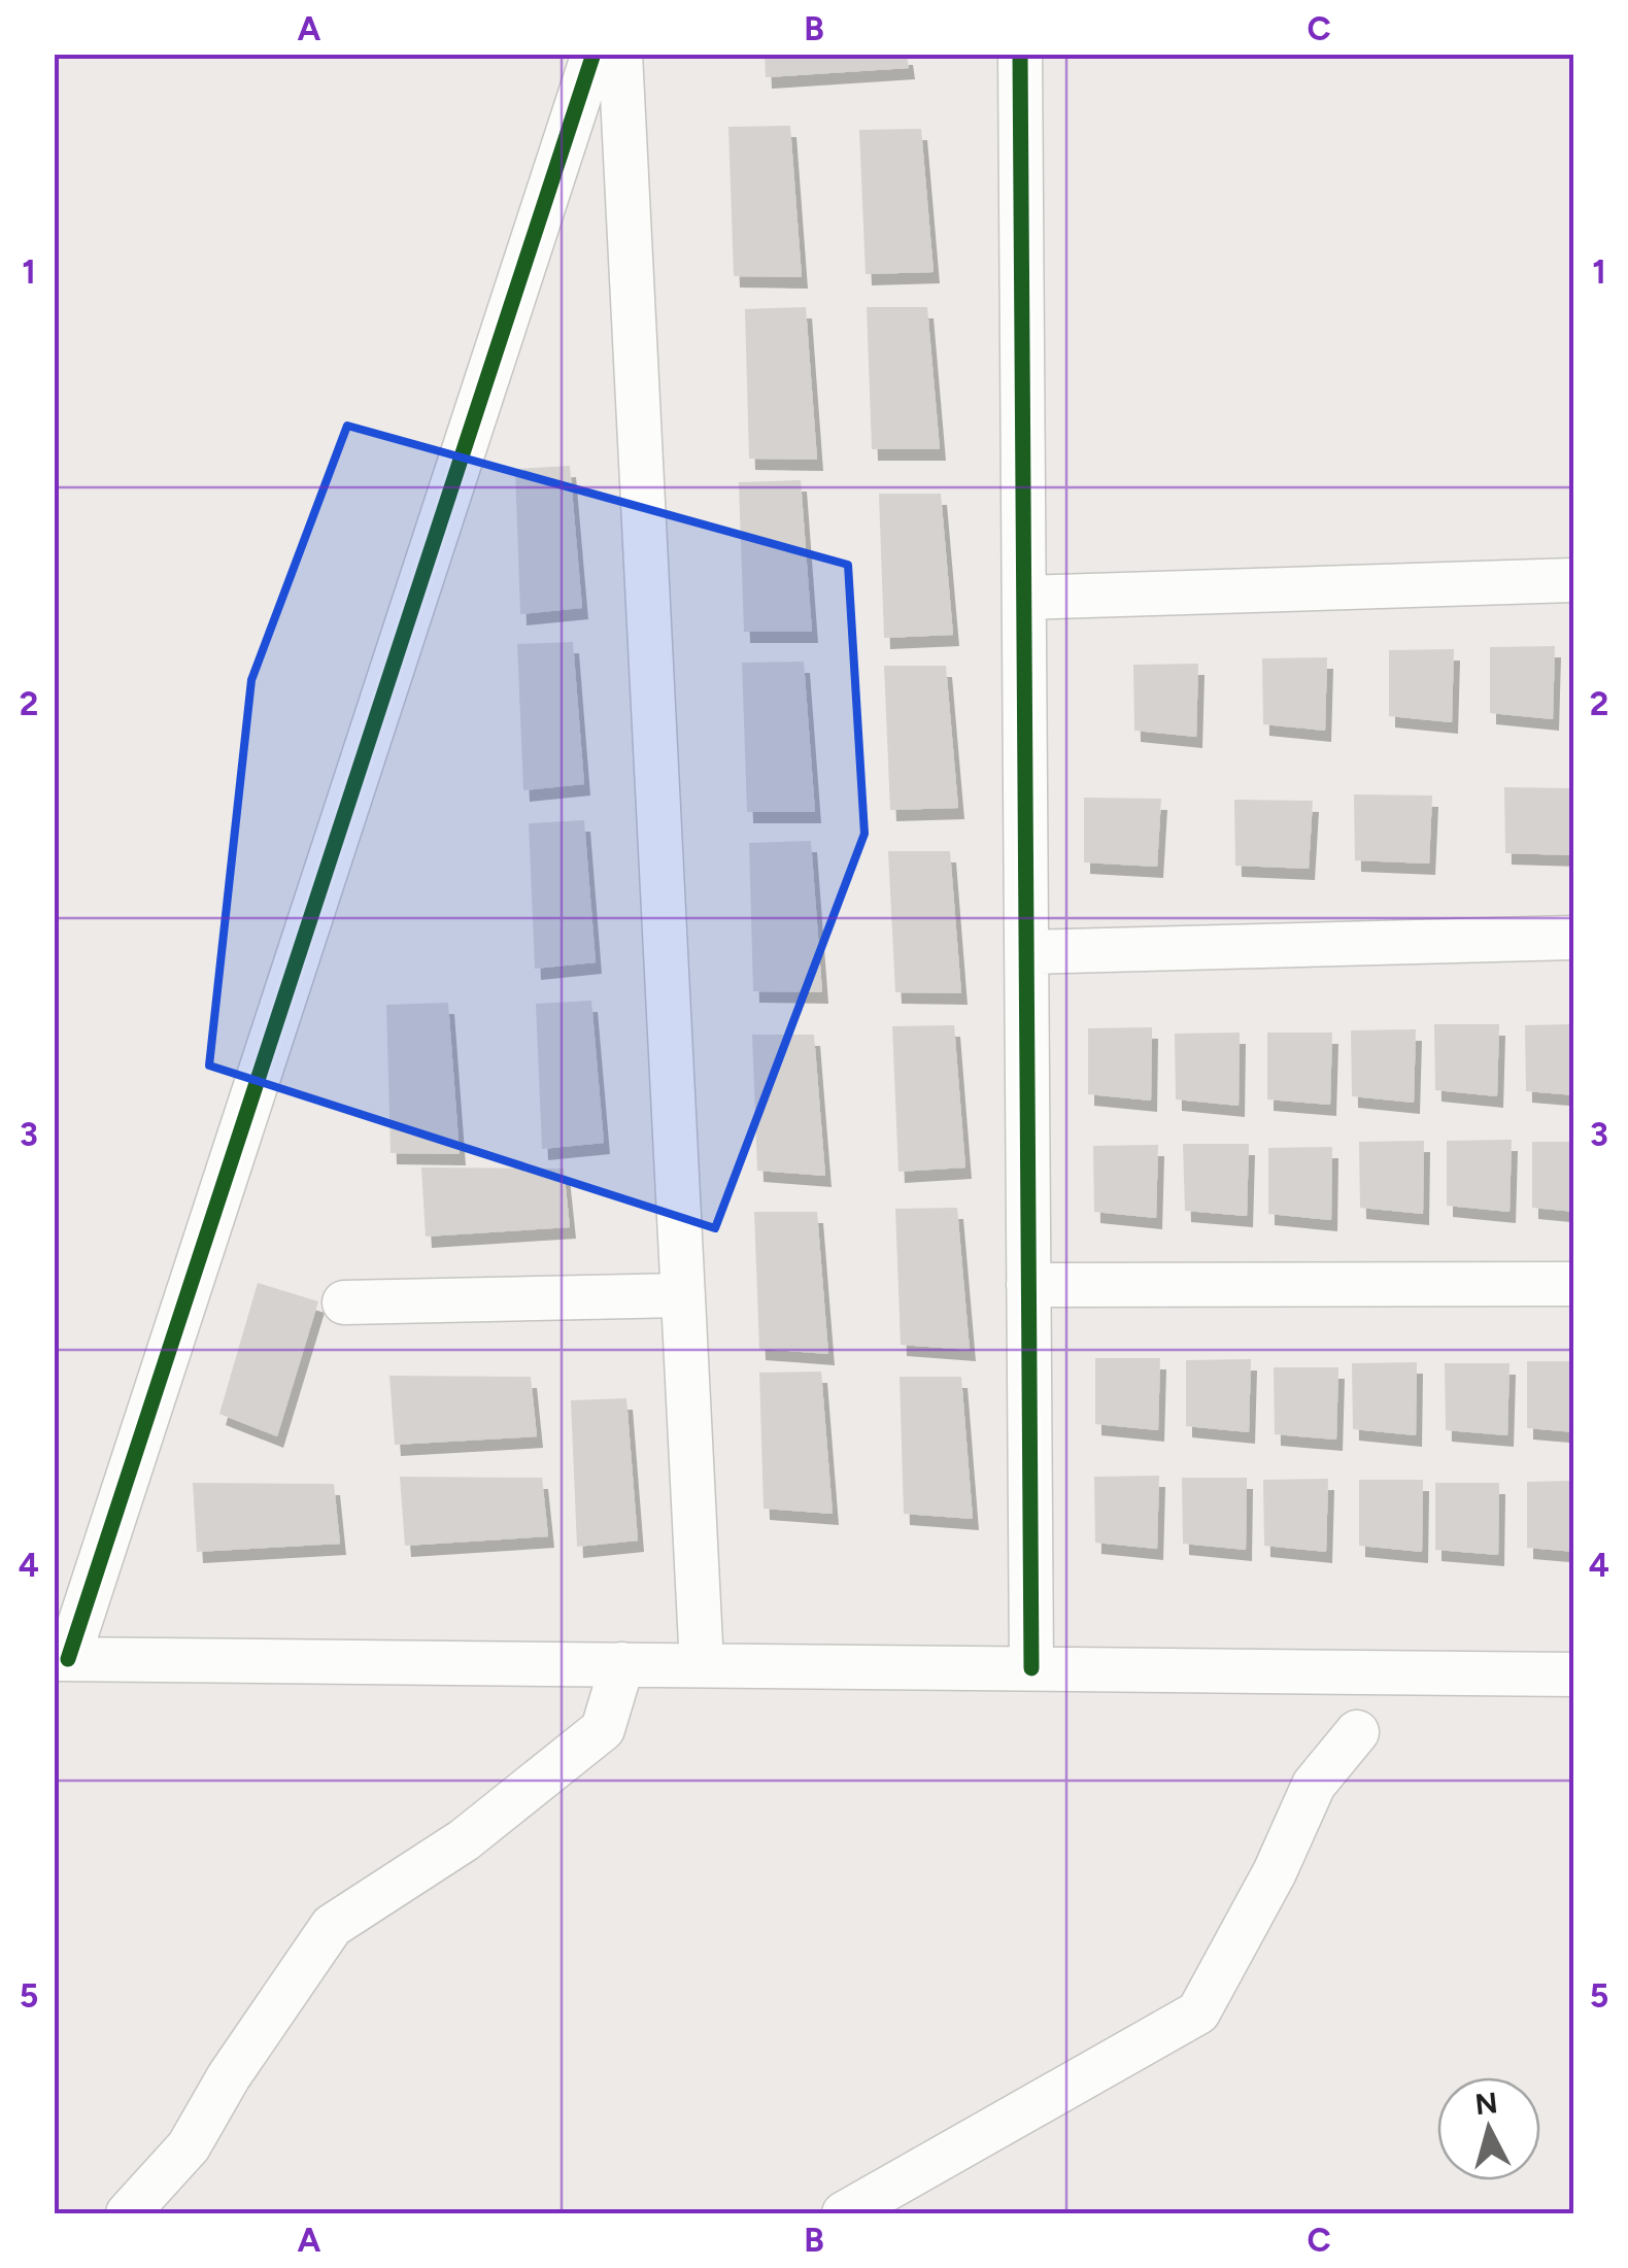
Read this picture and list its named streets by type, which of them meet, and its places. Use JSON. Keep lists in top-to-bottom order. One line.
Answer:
{"north":"top","grid":{"columns":["A","B","C"],"rows":["1","2","3","4","5"]}}
